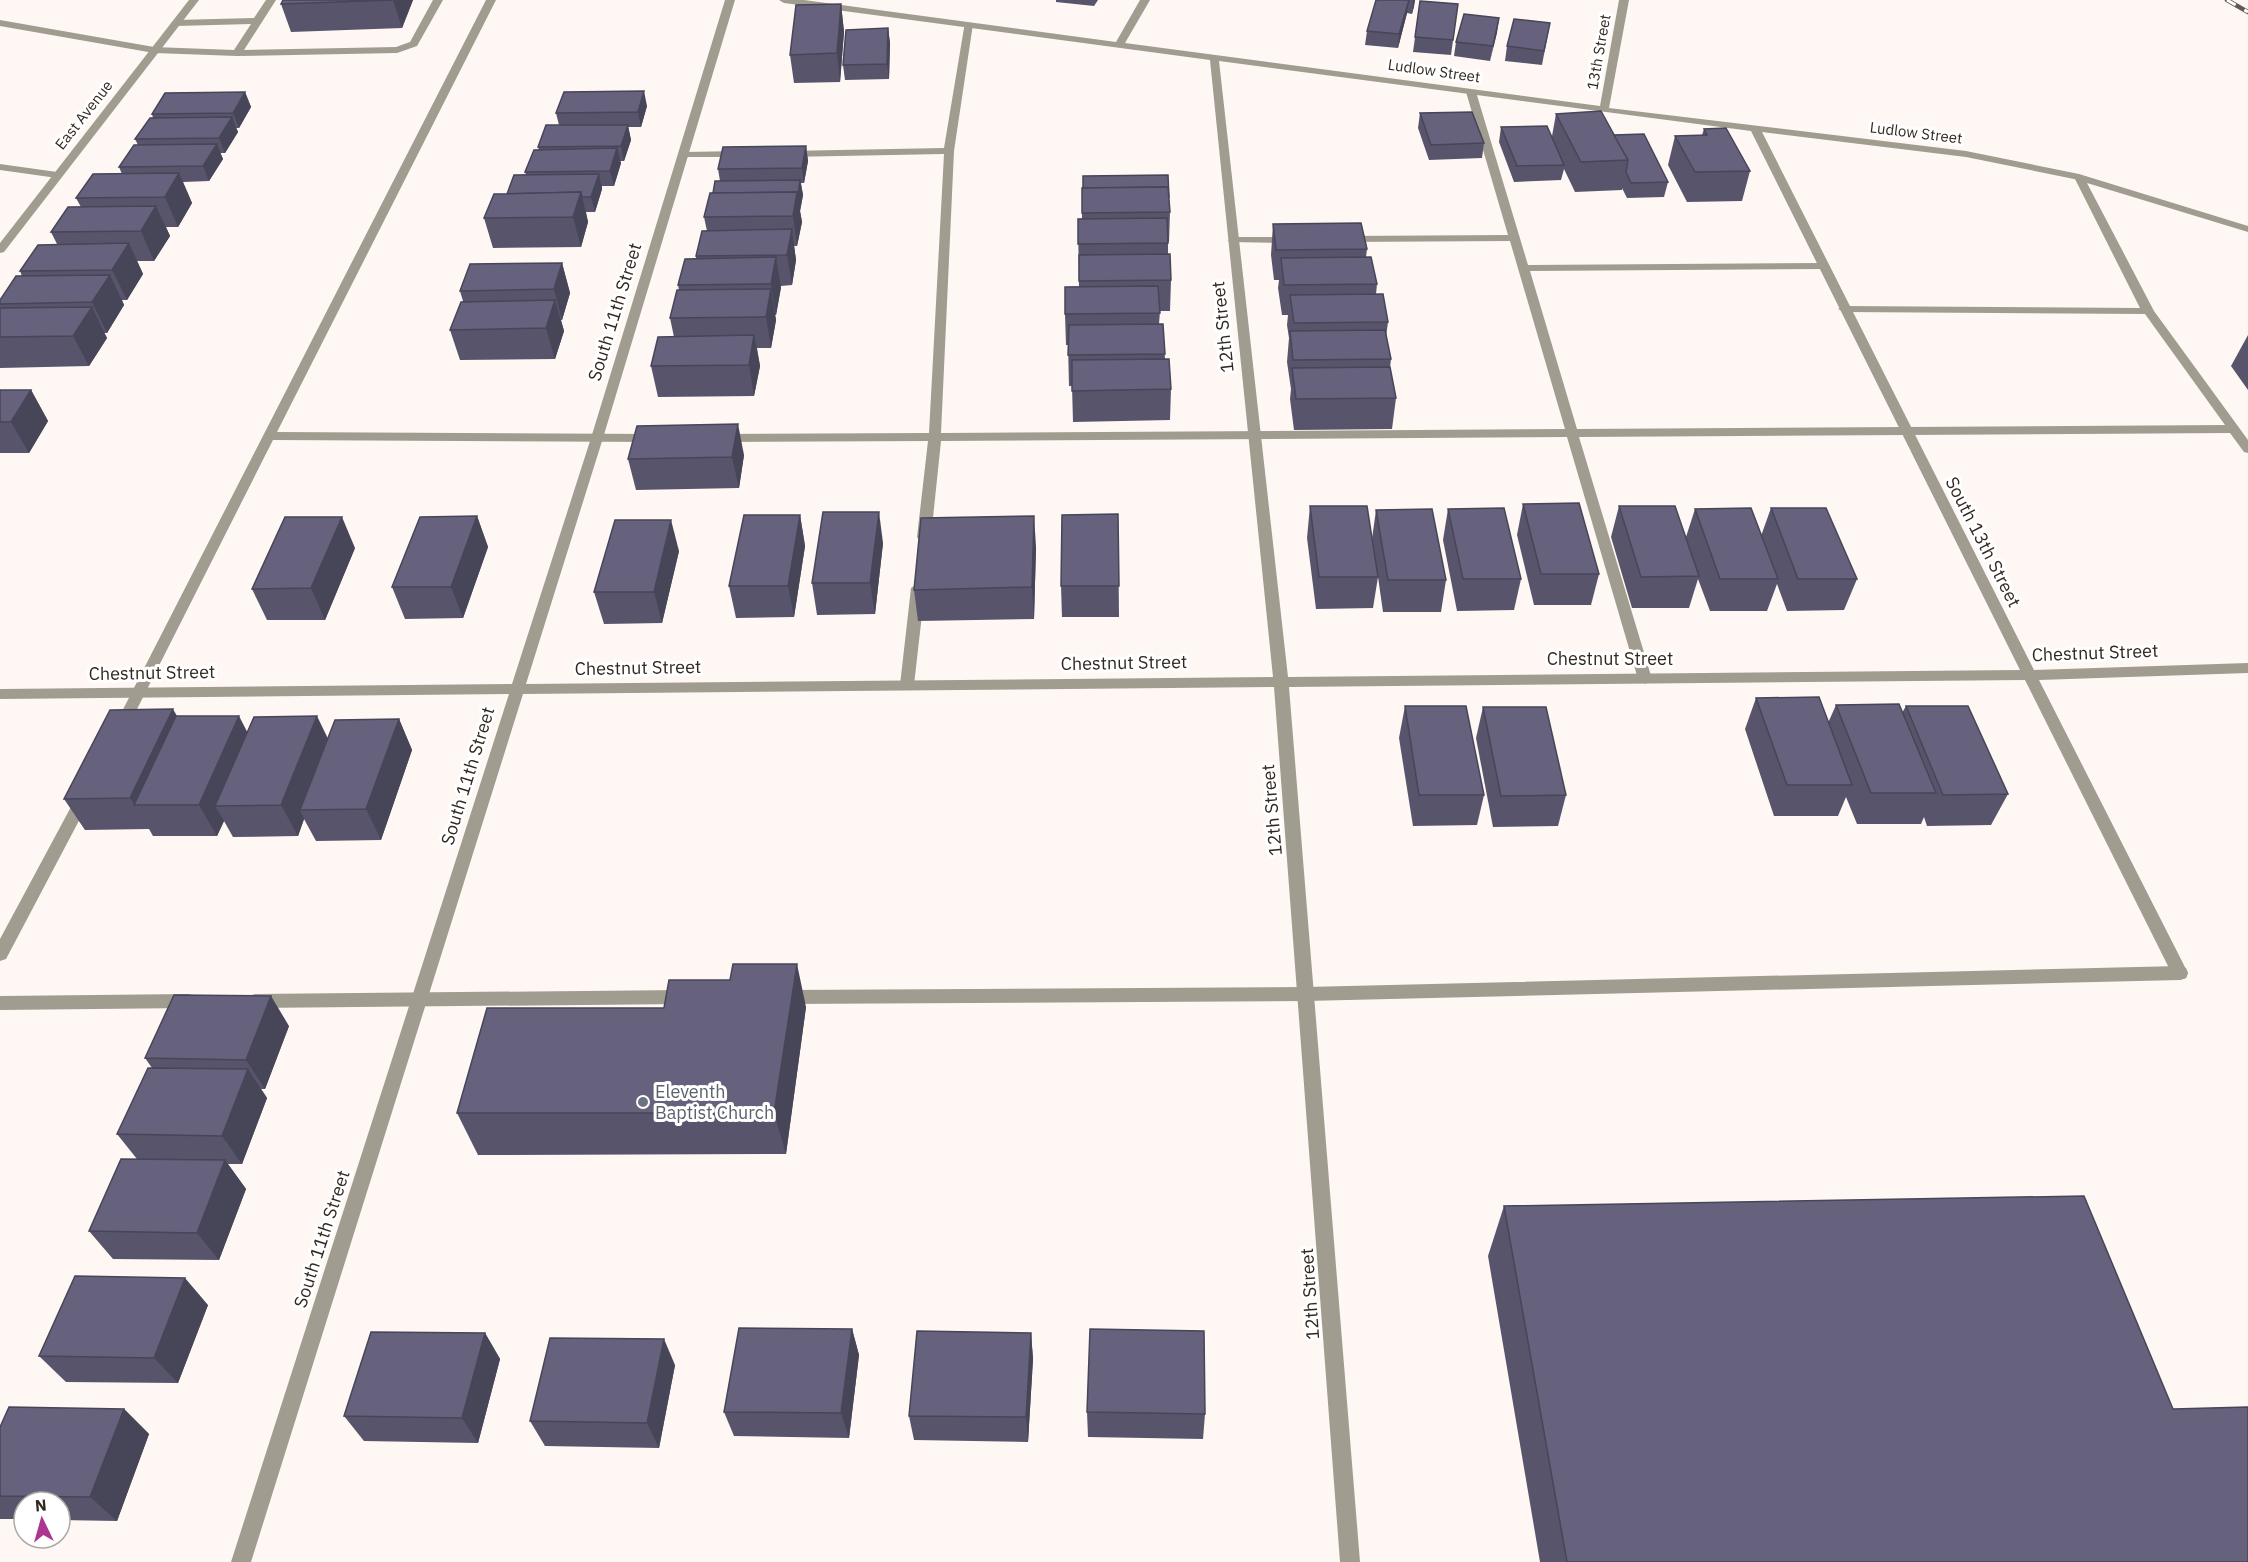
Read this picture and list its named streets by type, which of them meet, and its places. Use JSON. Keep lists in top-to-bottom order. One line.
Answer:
{"streets":{"street":["13th Street","Ludlow Street","East Avenue","South 11th Street","12th Street","South 13th Street","Chestnut Street"]},"crossings":[["13th Street","Ludlow Street"],["Ludlow Street","12th Street"],["Ludlow Street","South 13th Street"],["South 11th Street","Chestnut Street"],["12th Street","South 13th Street"],["12th Street","Chestnut Street"],["South 13th Street","Chestnut Street"]],"places":["Eleventh Baptist Church"],"north":"top"}
